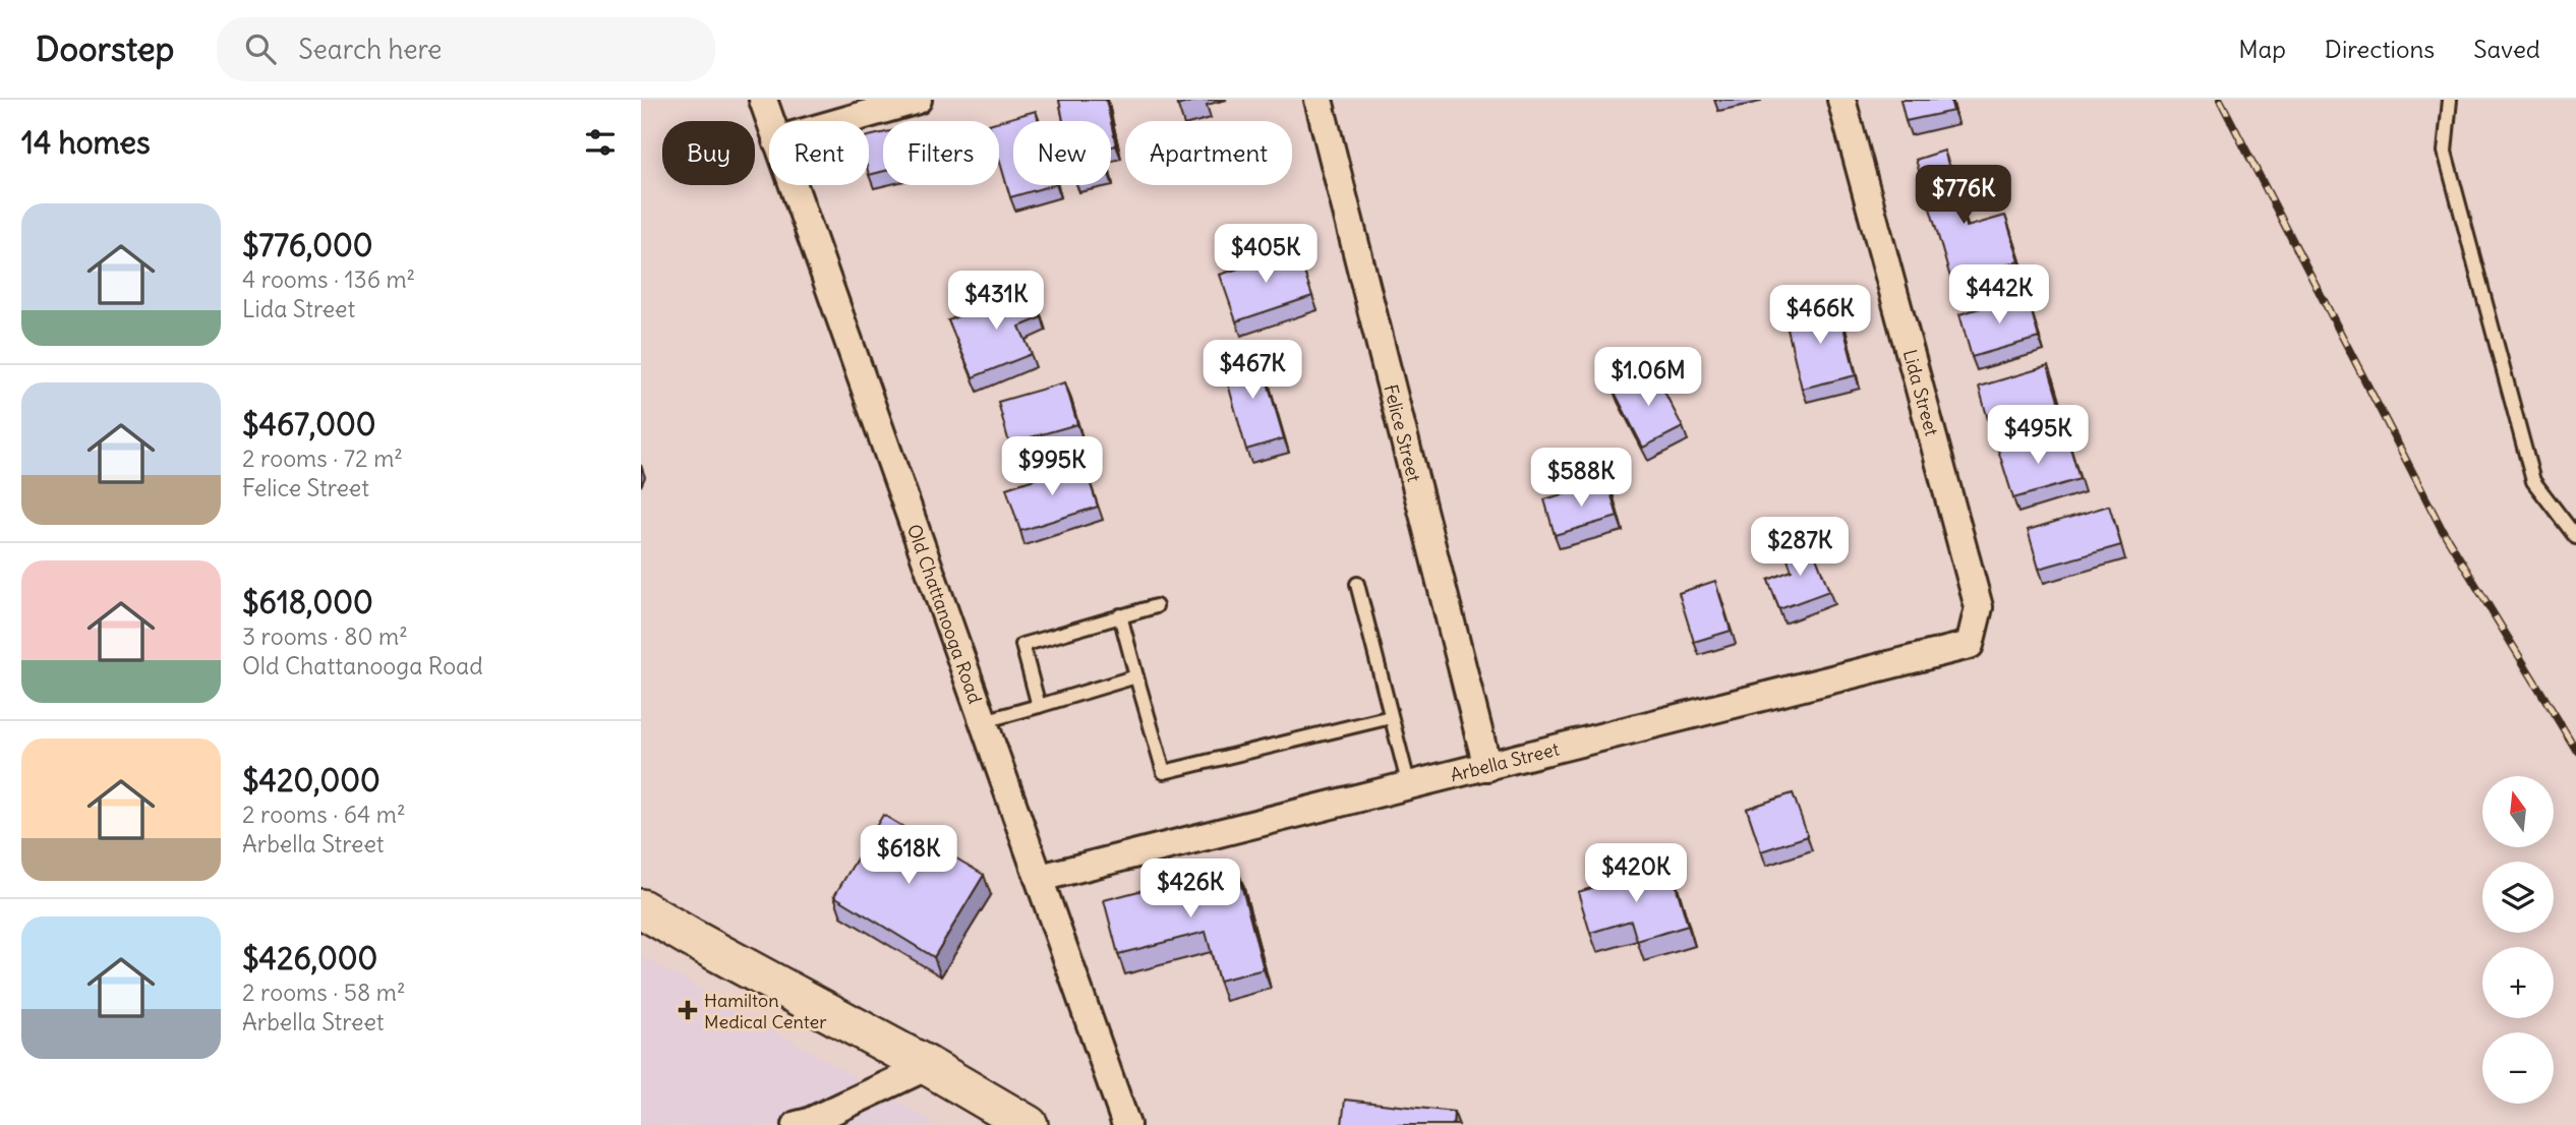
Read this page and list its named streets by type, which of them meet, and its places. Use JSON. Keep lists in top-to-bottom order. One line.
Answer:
{"streets":{"street":["Lida Street","Felice Street","Old Chattanooga Road","Arbella Street"]},"crossings":[["Lida Street","Arbella Street"],["Felice Street","Arbella Street"],["Old Chattanooga Road","Arbella Street"]],"places":{"health":["Hamilton Medical Center"]},"north":"top","page":{"header":"Doorstep","search":"Search here","nav":["Map","Directions","Saved"],"heading":"14 homes","chip":["Buy","Rent","Filters","New","Apartment"],"price":["$776K","$405K","$442K","$431K","$466K","$467K","$1.06M","$495K","$995K","$588K","$287K","$618K","$420K","$426K"],"list":[{"name":"$776,000","note":"4 rooms · 136 m² · Lida Street"},{"name":"$467,000","note":"2 rooms · 72 m² · Felice Street"},{"name":"$618,000","note":"3 rooms · 80 m² · Old Chattanooga Road"},{"name":"$420,000","note":"2 rooms · 64 m² · Arbella Street"},{"name":"$426,000","note":"2 rooms · 58 m² · Arbella Street"}],"map_buttons":["+","−"]}}
